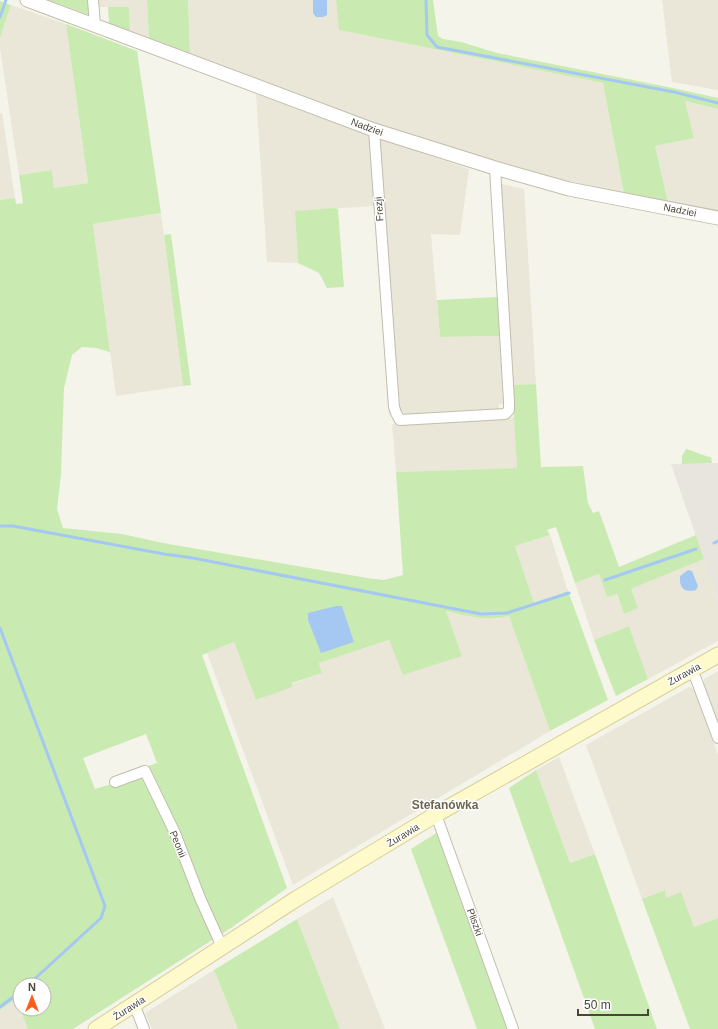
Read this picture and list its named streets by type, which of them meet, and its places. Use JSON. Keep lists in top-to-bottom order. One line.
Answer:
{"streets":{"main road":["Żurawia"],"street":["Nadziei","Frezji","Peonii","Pliszki"]},"crossings":[["Nadziei","Frezji"],["Żurawia","Peonii"],["Żurawia","Pliszki"]],"districts":["Stefanówka"],"scale_bar":"50 m","north":"top"}
